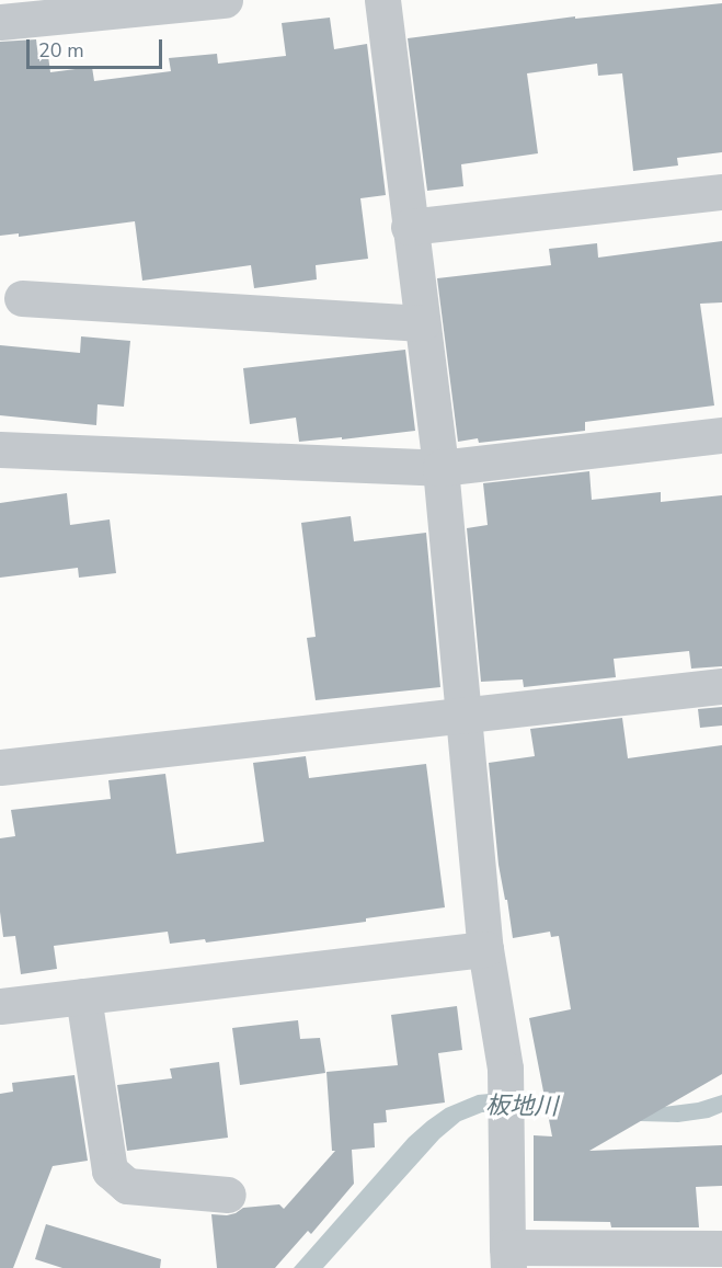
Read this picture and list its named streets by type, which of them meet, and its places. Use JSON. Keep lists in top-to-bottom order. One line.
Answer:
{"water":["板地川"],"scale_bar":"20 m"}
